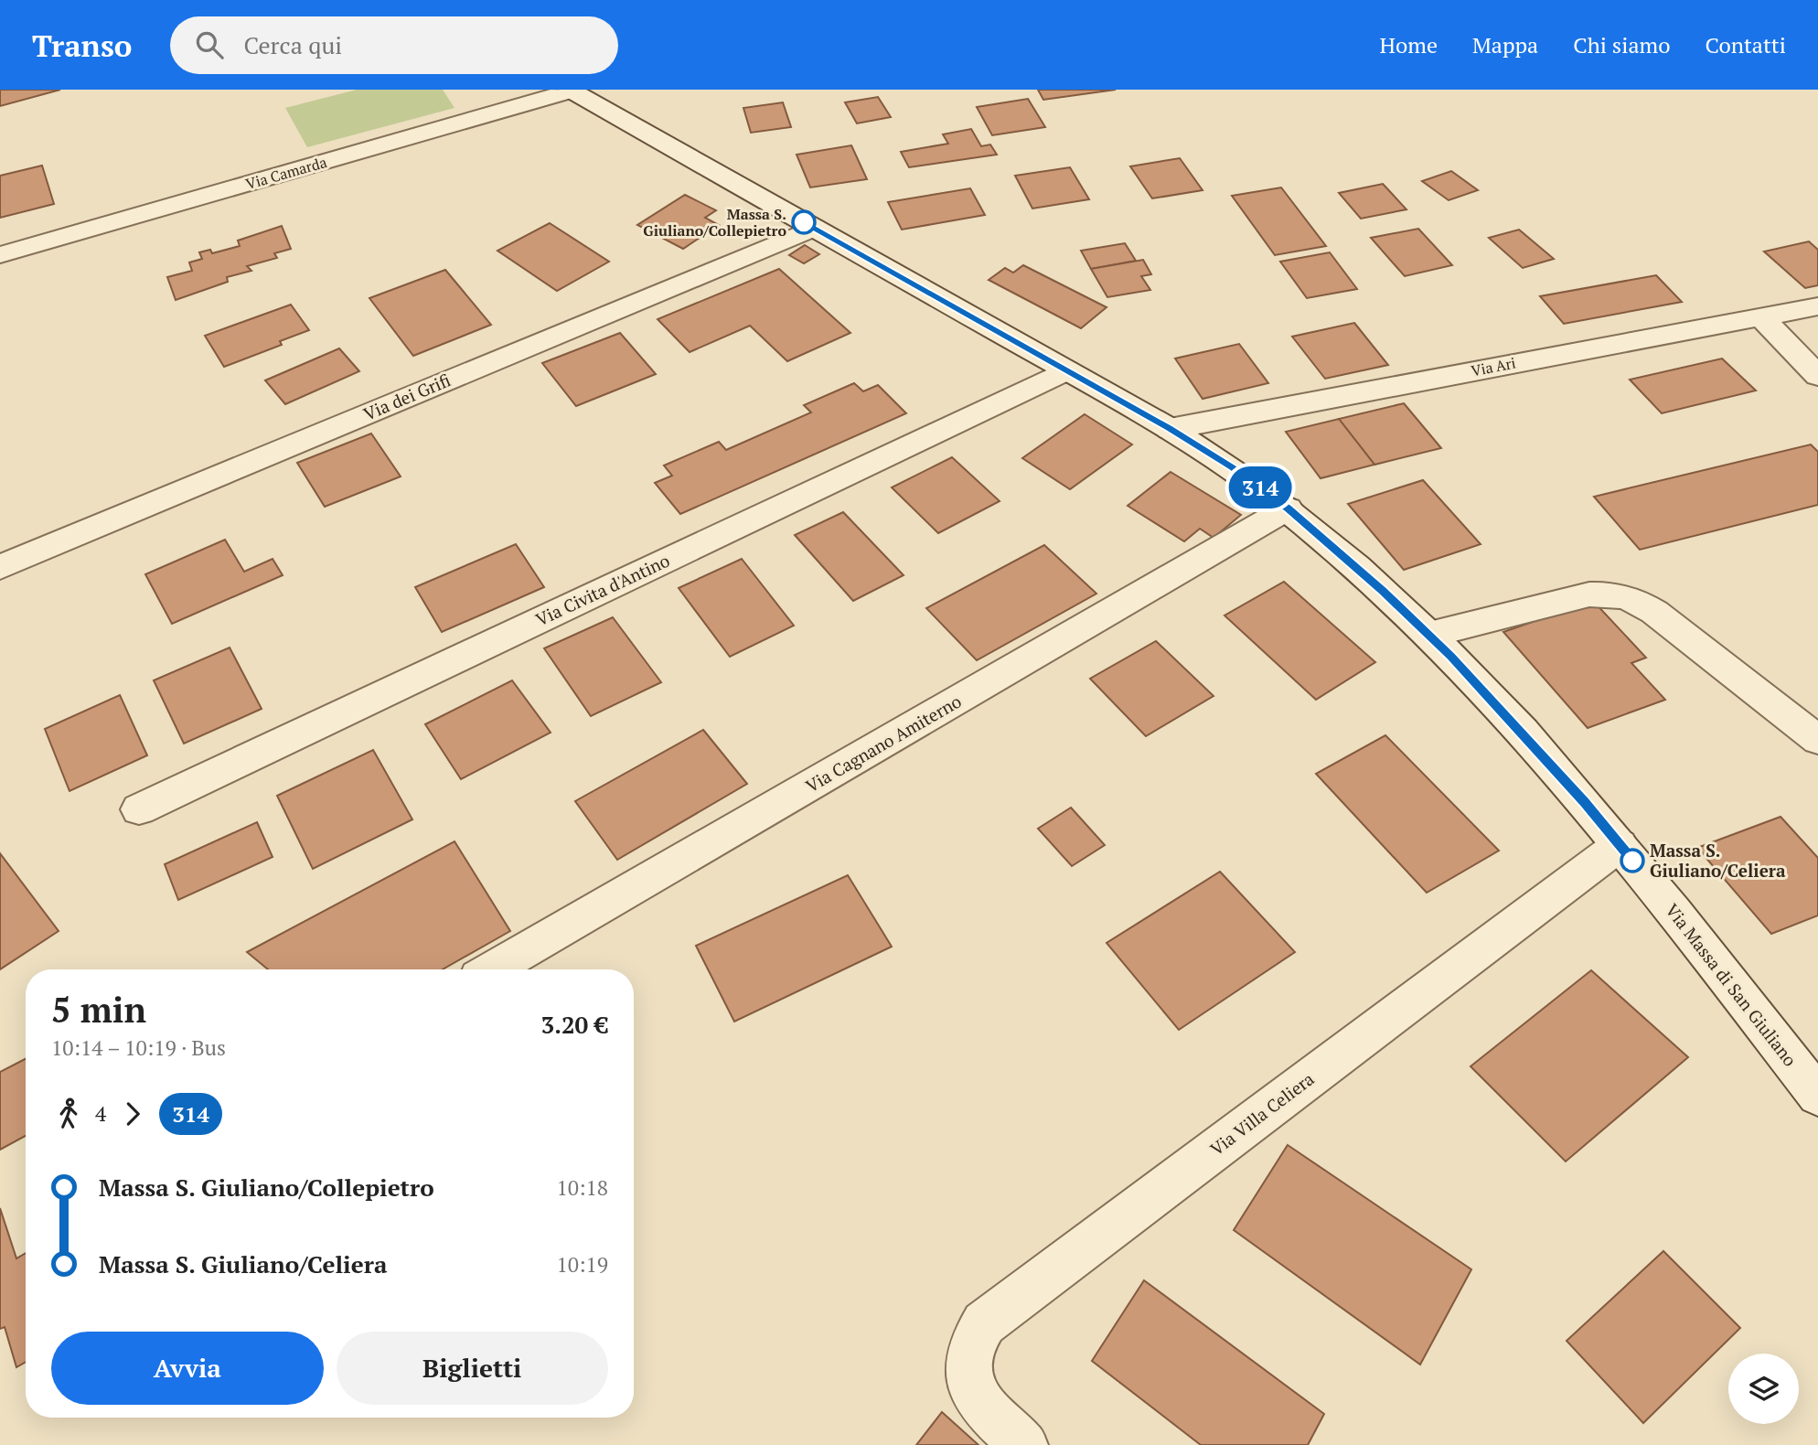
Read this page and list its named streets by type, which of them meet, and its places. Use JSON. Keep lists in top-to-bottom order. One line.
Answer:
{"streets":{"street":["Via Camarda","Via Ari","Via dei Grifi","Via Civita d'Antino","Via Cagnano Amiterno","Via Massa di San Giuliano","Via Villa Celiera"]},"crossings":[["Via Camarda","Via Massa di San Giuliano"],["Via Ari","Via Massa di San Giuliano"],["Via dei Grifi","Via Massa di San Giuliano"],["Via Civita d'Antino","Via Massa di San Giuliano"],["Via Cagnano Amiterno","Via Massa di San Giuliano"],["Via Massa di San Giuliano","Via Villa Celiera"]],"places":["Massa S. Giuliano/Collepietro","Massa S. Giuliano/Celiera"],"lines":["bus line 314"],"page":{"header":"Transo","search":"Cerca qui","nav":["Home","Mappa","Chi siamo","Contatti"],"on_map":"314","heading":["5 min","10:14 – 10:19 · Bus","3.20 €"],"legs":["4","314"],"list":[{"name":"Massa S. Giuliano/Collepietro","value":"10:18"},{"name":"Massa S. Giuliano/Celiera","value":"10:19"}],"buttons":["Avvia","Biglietti"]}}
